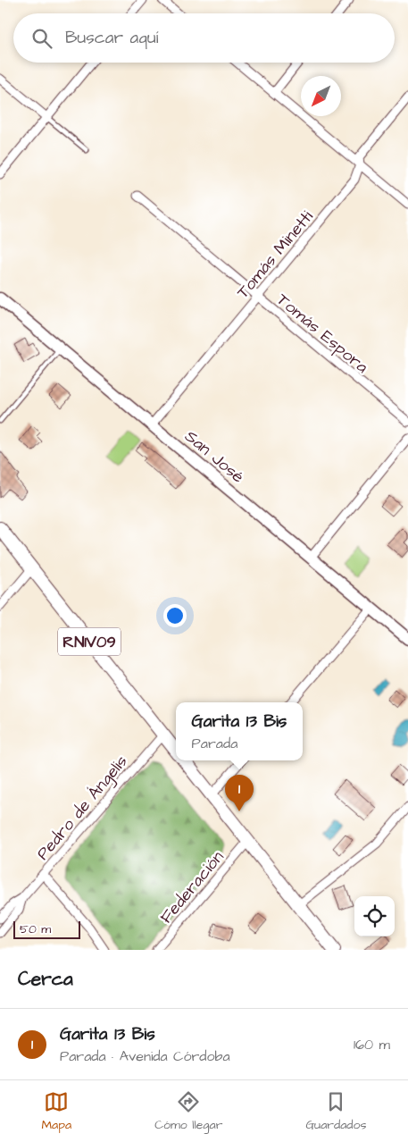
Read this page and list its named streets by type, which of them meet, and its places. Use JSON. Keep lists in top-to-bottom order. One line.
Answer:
{"streets":{"main road":["RN1V09"],"street":["Tomás Minetti","Tomás Espora","San José","Pedro de Ángelis","Federación"]},"crossings":[["Tomás Minetti","Tomás Espora"],["Tomás Minetti","San José"],["RN1V09","Pedro de Ángelis"],["RN1V09","Federación"]],"scale_bar":"50 m","north":"bottom left","page":{"search":"Buscar aquí","popup":["Garita 13 Bis","Parada"],"pins":"1","scale":"50 m","heading":"Cerca","list":[{"mark":"1","name":"Garita 13 Bis","note":"Parada · Avenida Córdoba","value":"160 m"}],"nav":["Mapa","Cómo llegar","Guardados"]}}
